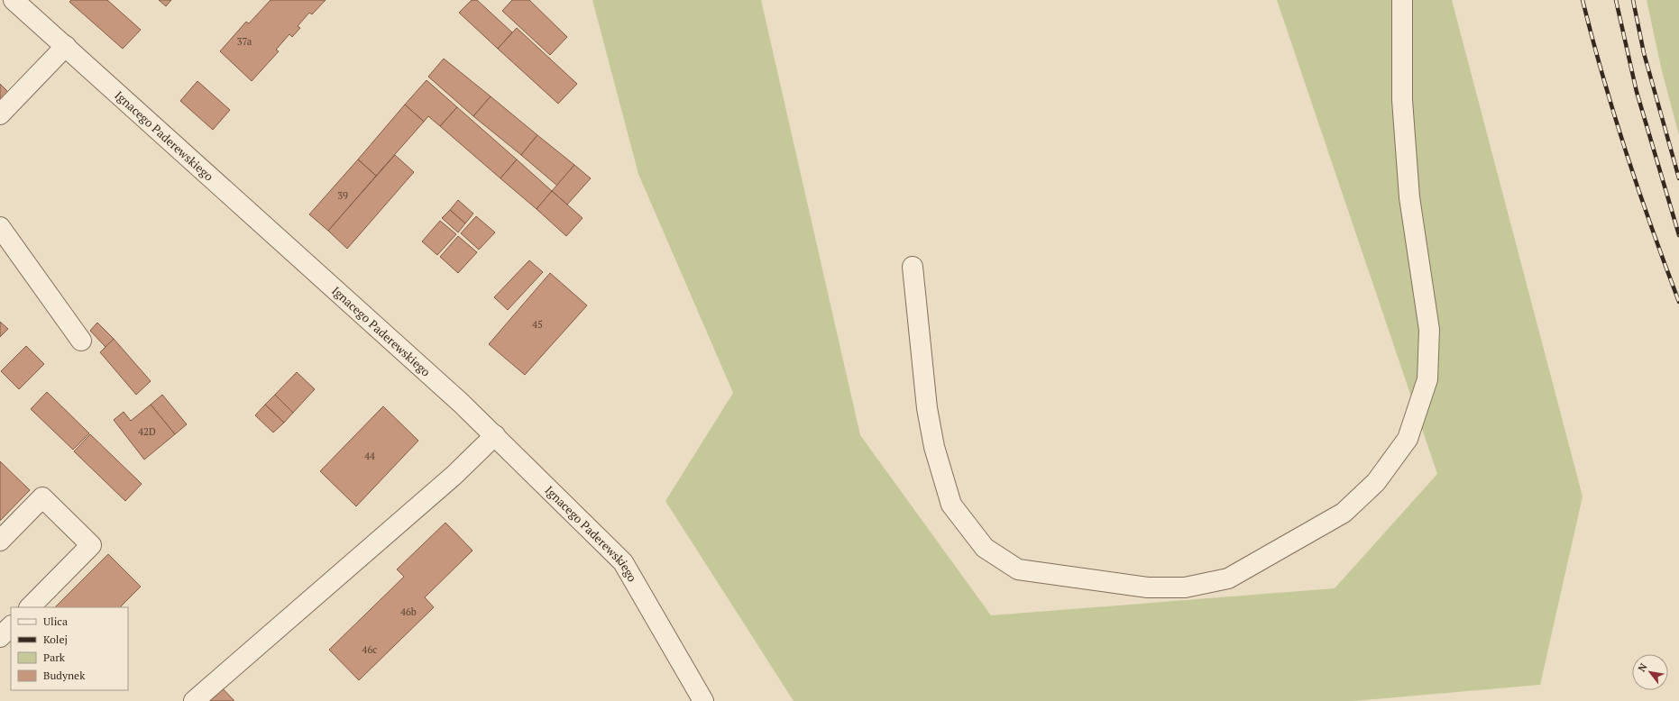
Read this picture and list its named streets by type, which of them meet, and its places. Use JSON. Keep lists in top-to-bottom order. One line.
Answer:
{"streets":{"street":["Ignacego Paderewskiego"]},"house_numbers":["37a","39","45","42D","44","46b","46c"],"legend":["Ulica","Kolej","Park","Budynek"],"north":"top left"}
